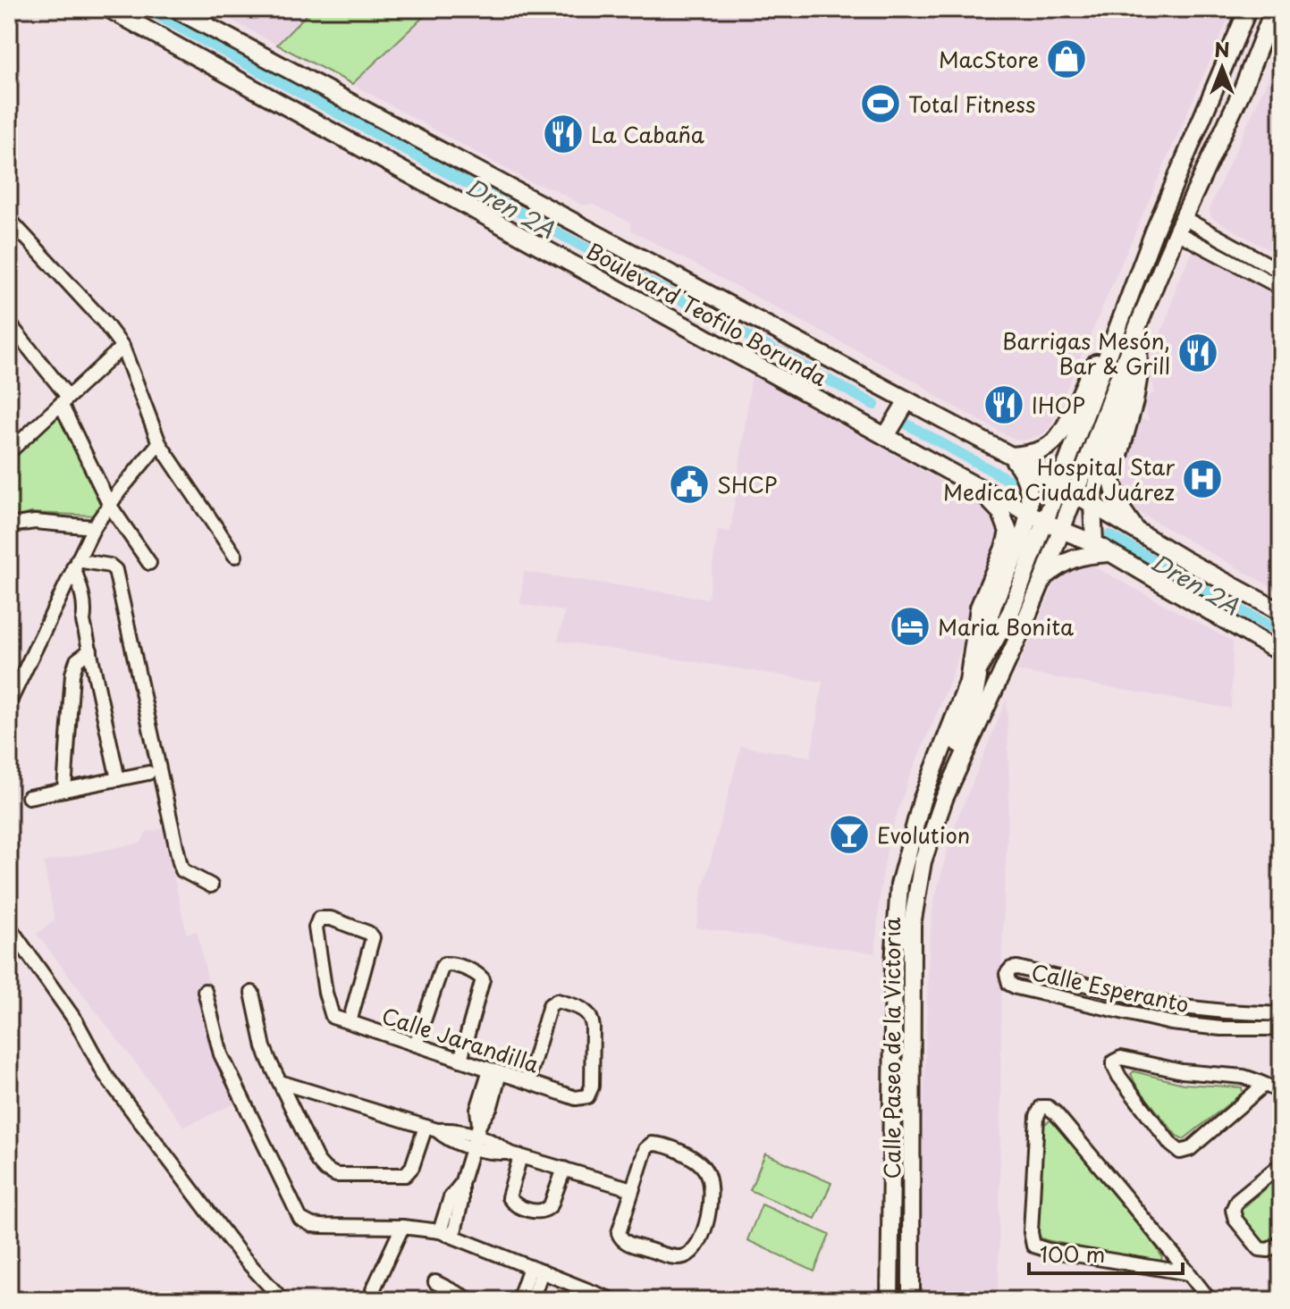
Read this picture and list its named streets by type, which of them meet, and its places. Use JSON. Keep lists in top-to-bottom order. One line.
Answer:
{"streets":{"main road":["Boulevard Teofilo Borunda","Calle Paseo de la Victoria"],"street":["Calle Esperanto","Calle Jarandilla"]},"crossings":[["Boulevard Teofilo Borunda","Calle Paseo de la Victoria"]],"water":["Dren 2A"],"places":{"shop":["MacStore"],"sports":["Total Fitness"],"restaurant":["La Cabaña","Barrigas Mesón, Bar & Grill","IHOP"],"hospital":["Hospital Star Medica Ciudad Juárez"],"public building":["SHCP"],"hotel":["Maria Bonita"],"bar":["Evolution"]},"scale_bar":"100 m","north":"top"}
